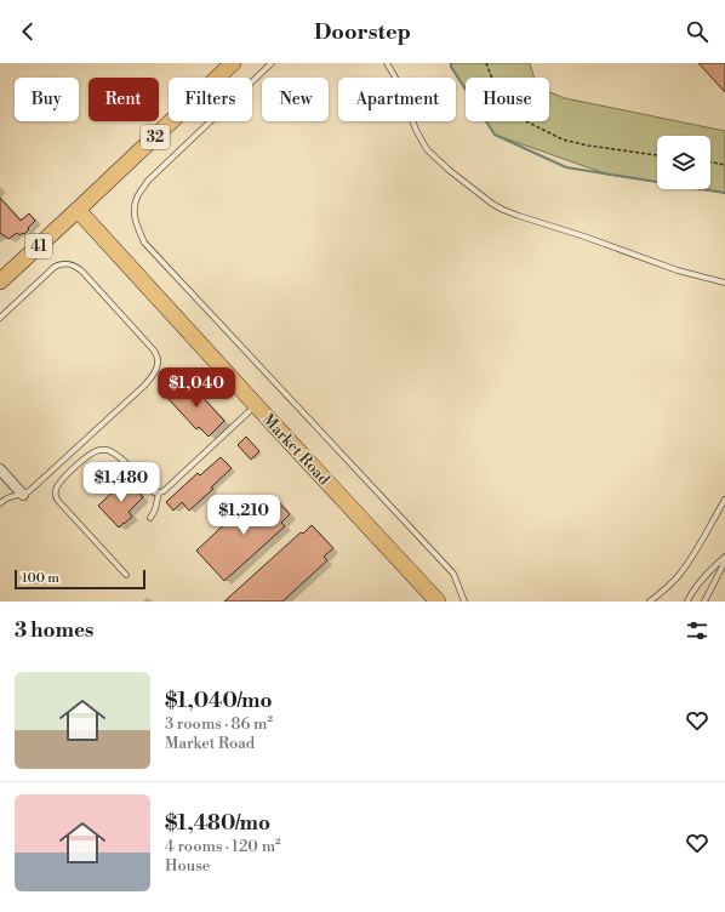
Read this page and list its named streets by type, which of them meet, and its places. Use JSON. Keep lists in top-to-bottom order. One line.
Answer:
{"streets":{"main road":["32","41","Market Road"]},"crossings":[["32","41"],["32","Market Road"],["41","Market Road"]],"scale_bar":"100 m","page":{"header":"Doorstep","chip":["Buy","Rent","Filters","New","Apartment","House"],"price":["$1,040","$1,480","$1,210"],"scale":"100 m","heading":"3 homes","list":[{"name":"$1,040/mo","note":"3 rooms · 86 m² · Market Road"},{"name":"$1,480/mo","note":"4 rooms · 120 m² · House"}]}}
